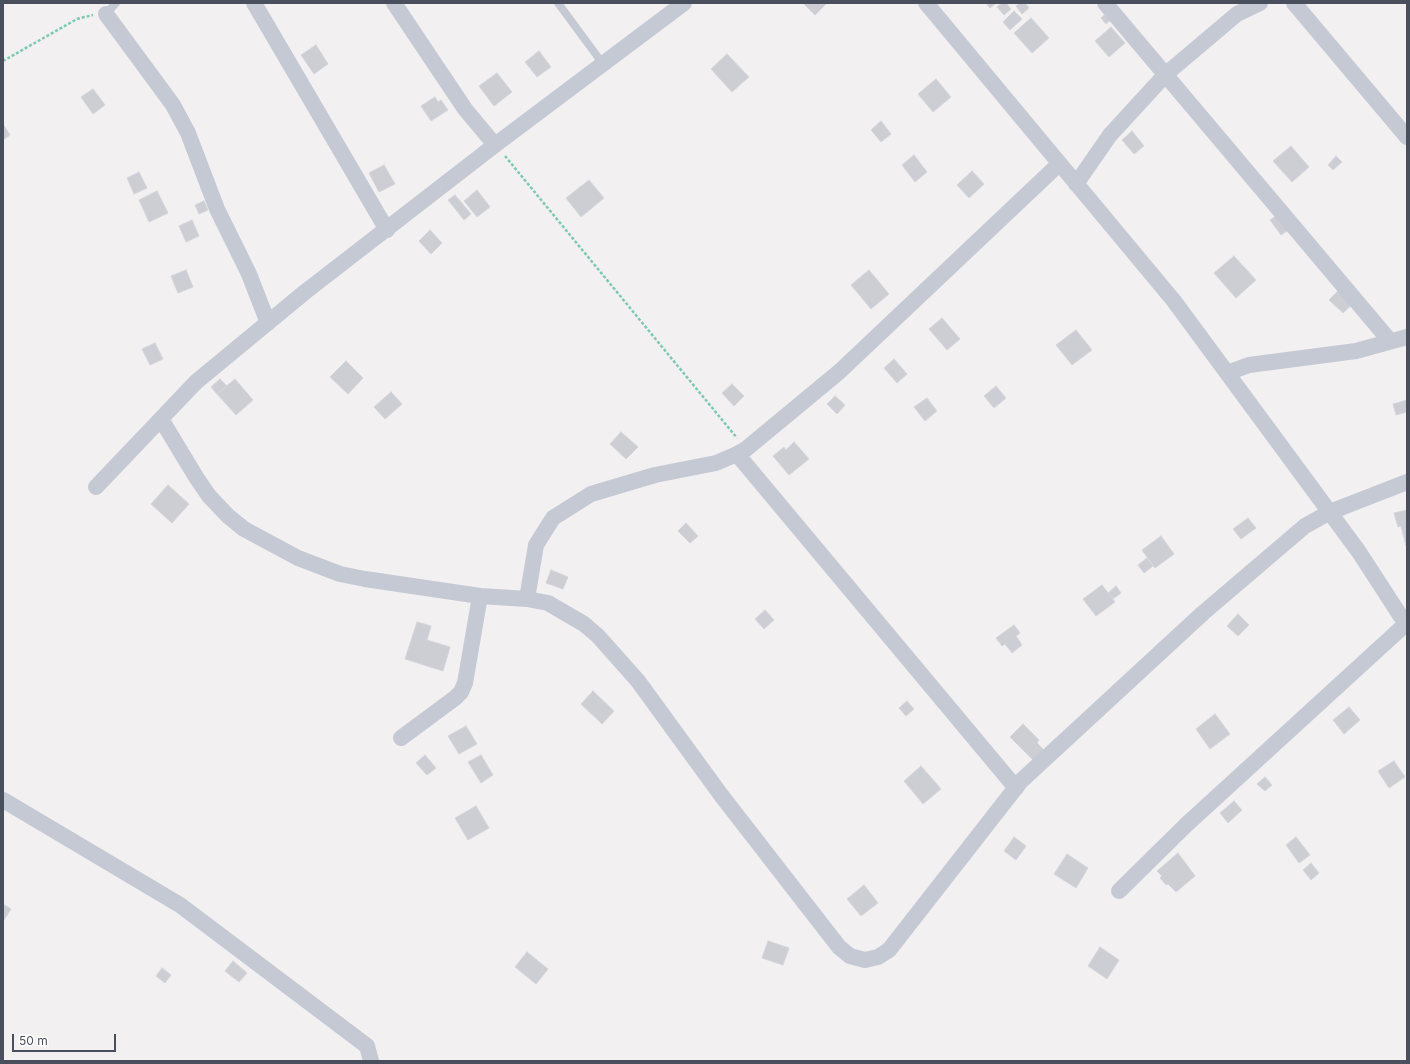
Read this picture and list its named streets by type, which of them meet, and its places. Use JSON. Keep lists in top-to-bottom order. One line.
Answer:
{"scale_bar":"50 m"}
